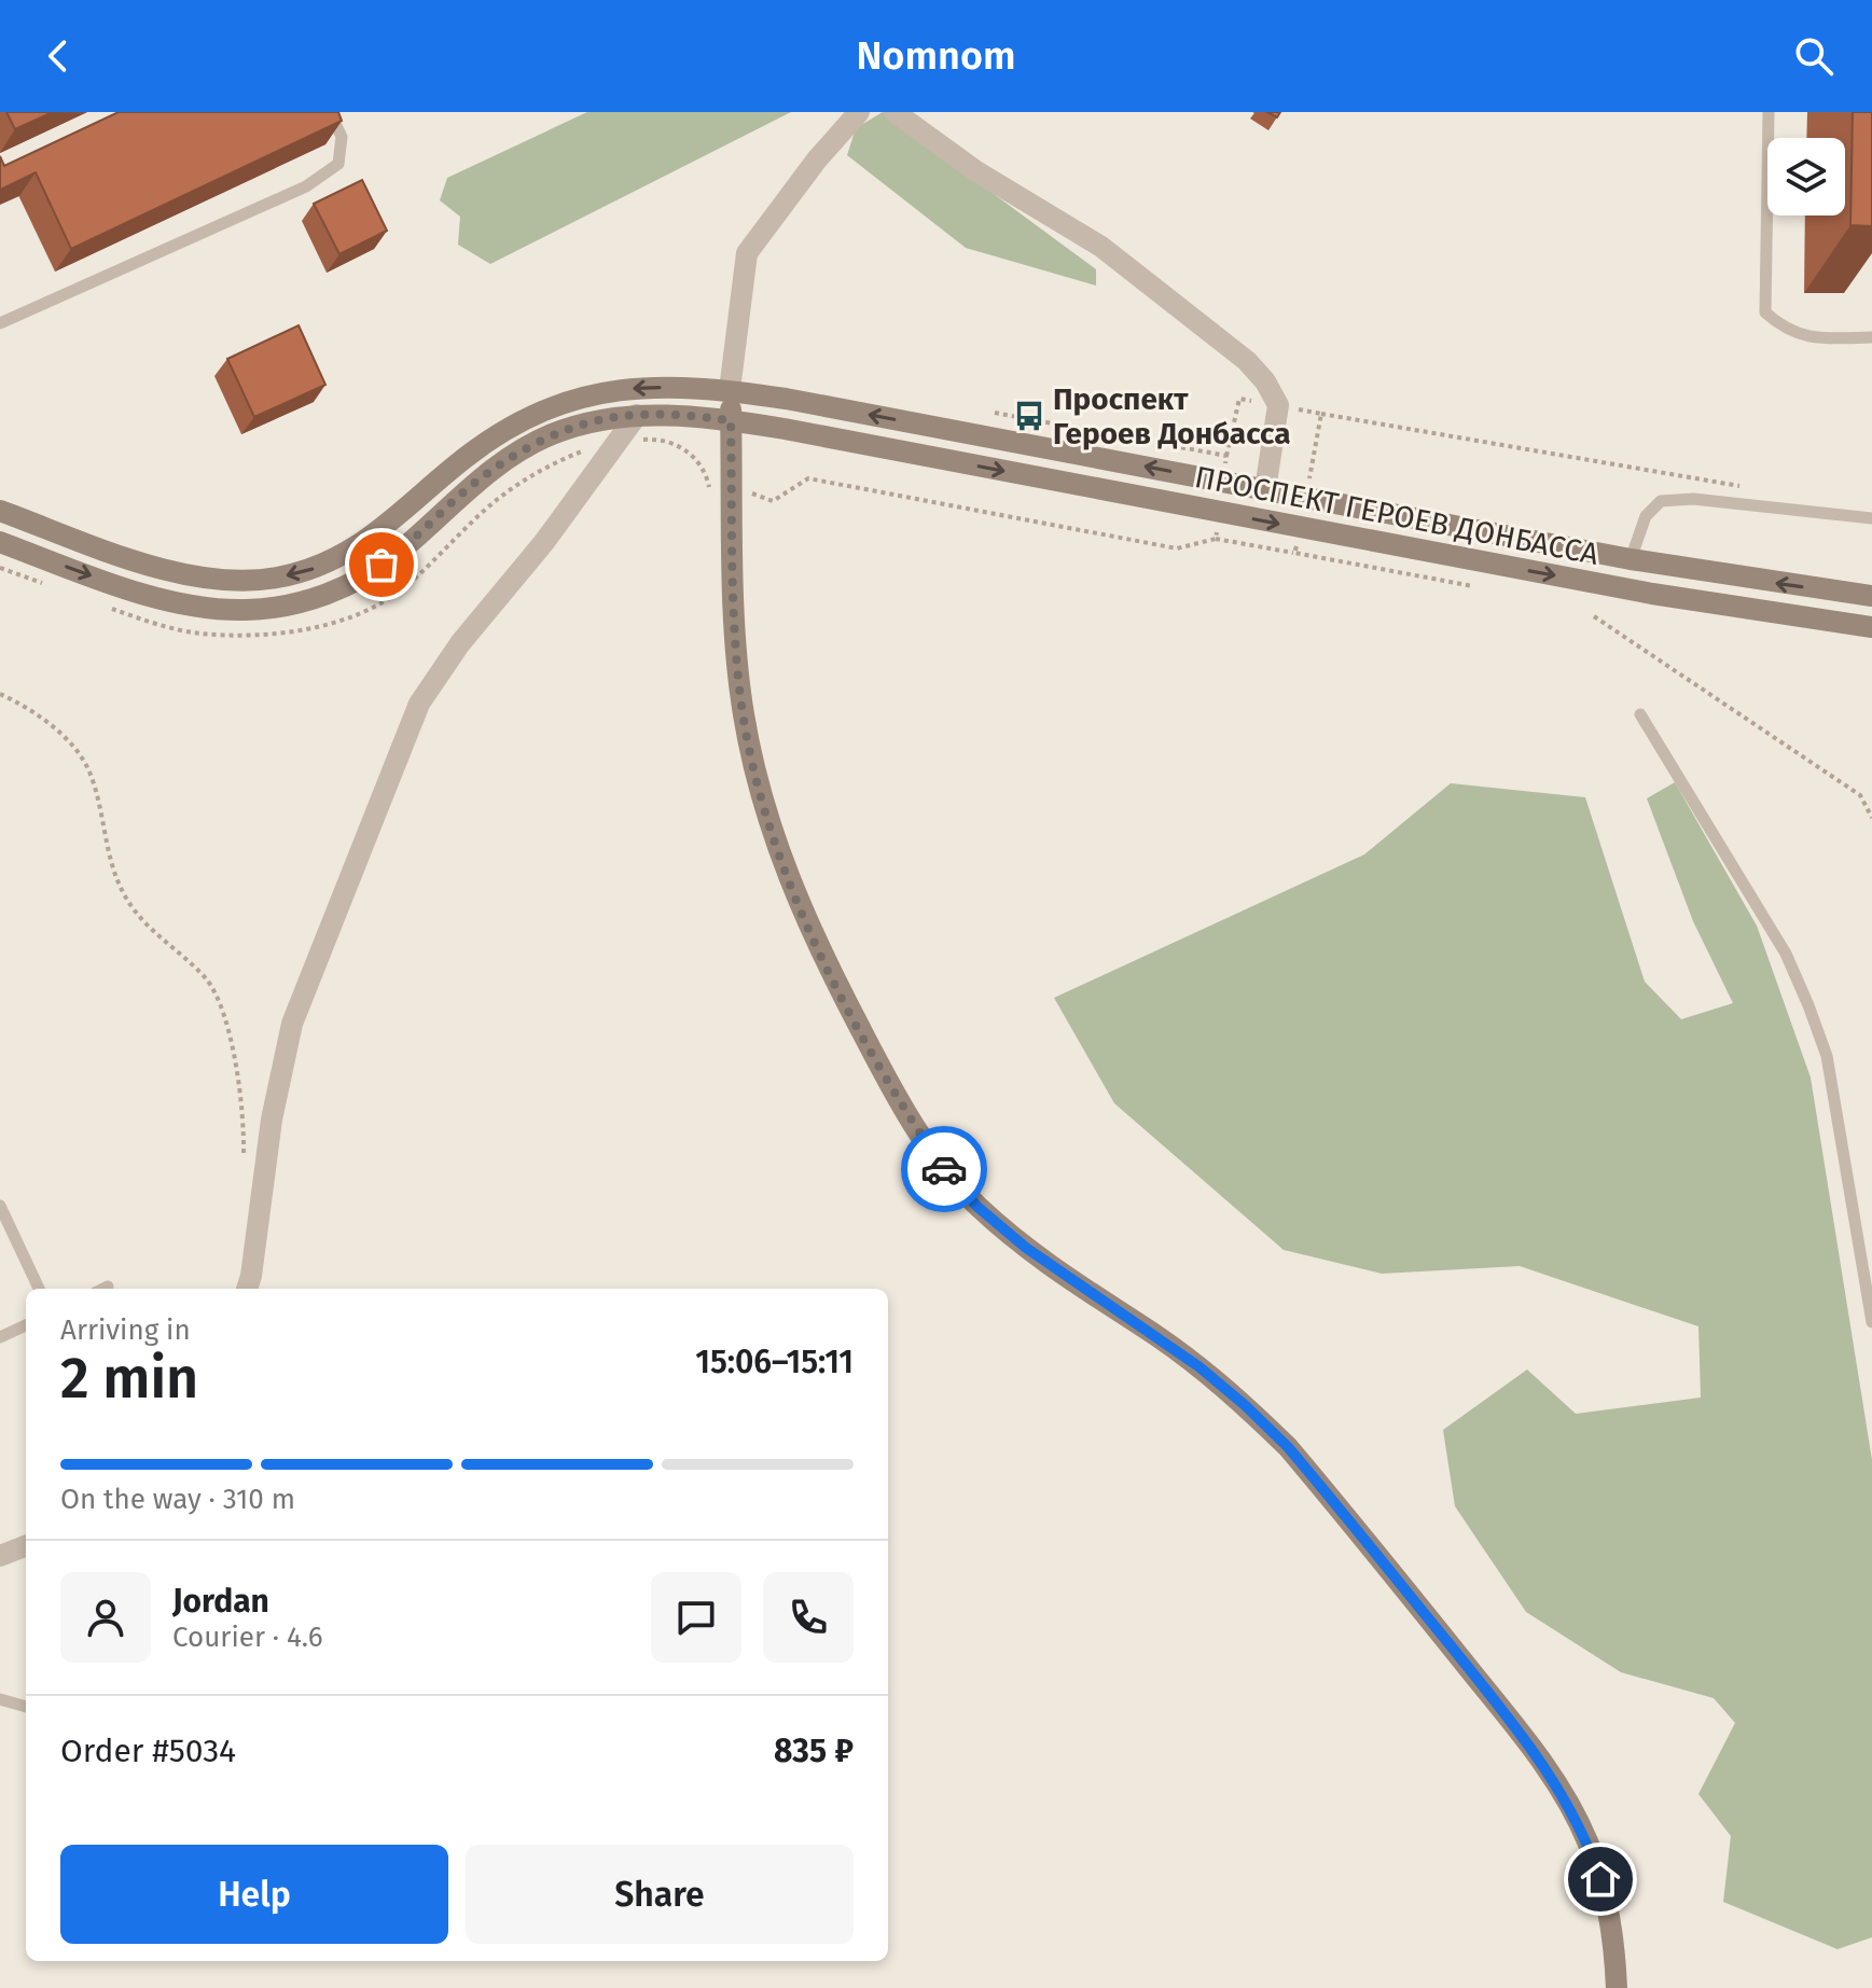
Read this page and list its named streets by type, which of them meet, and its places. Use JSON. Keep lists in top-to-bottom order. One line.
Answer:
{"streets":{"street":["ПРОСПЕКТ ГЕРОЕВ ДОНБАССА"]},"places":{"bus stop":["Проспект Героев Донбасса"]},"page":{"header":"Nomnom","heading":["2 min","Arriving in","15:06–15:11"],"panel":["Jordan","Courier · 4.6","Order #5034","835 ₽"],"bar":"On the way · 310 m","buttons":["Help","Share"]}}
